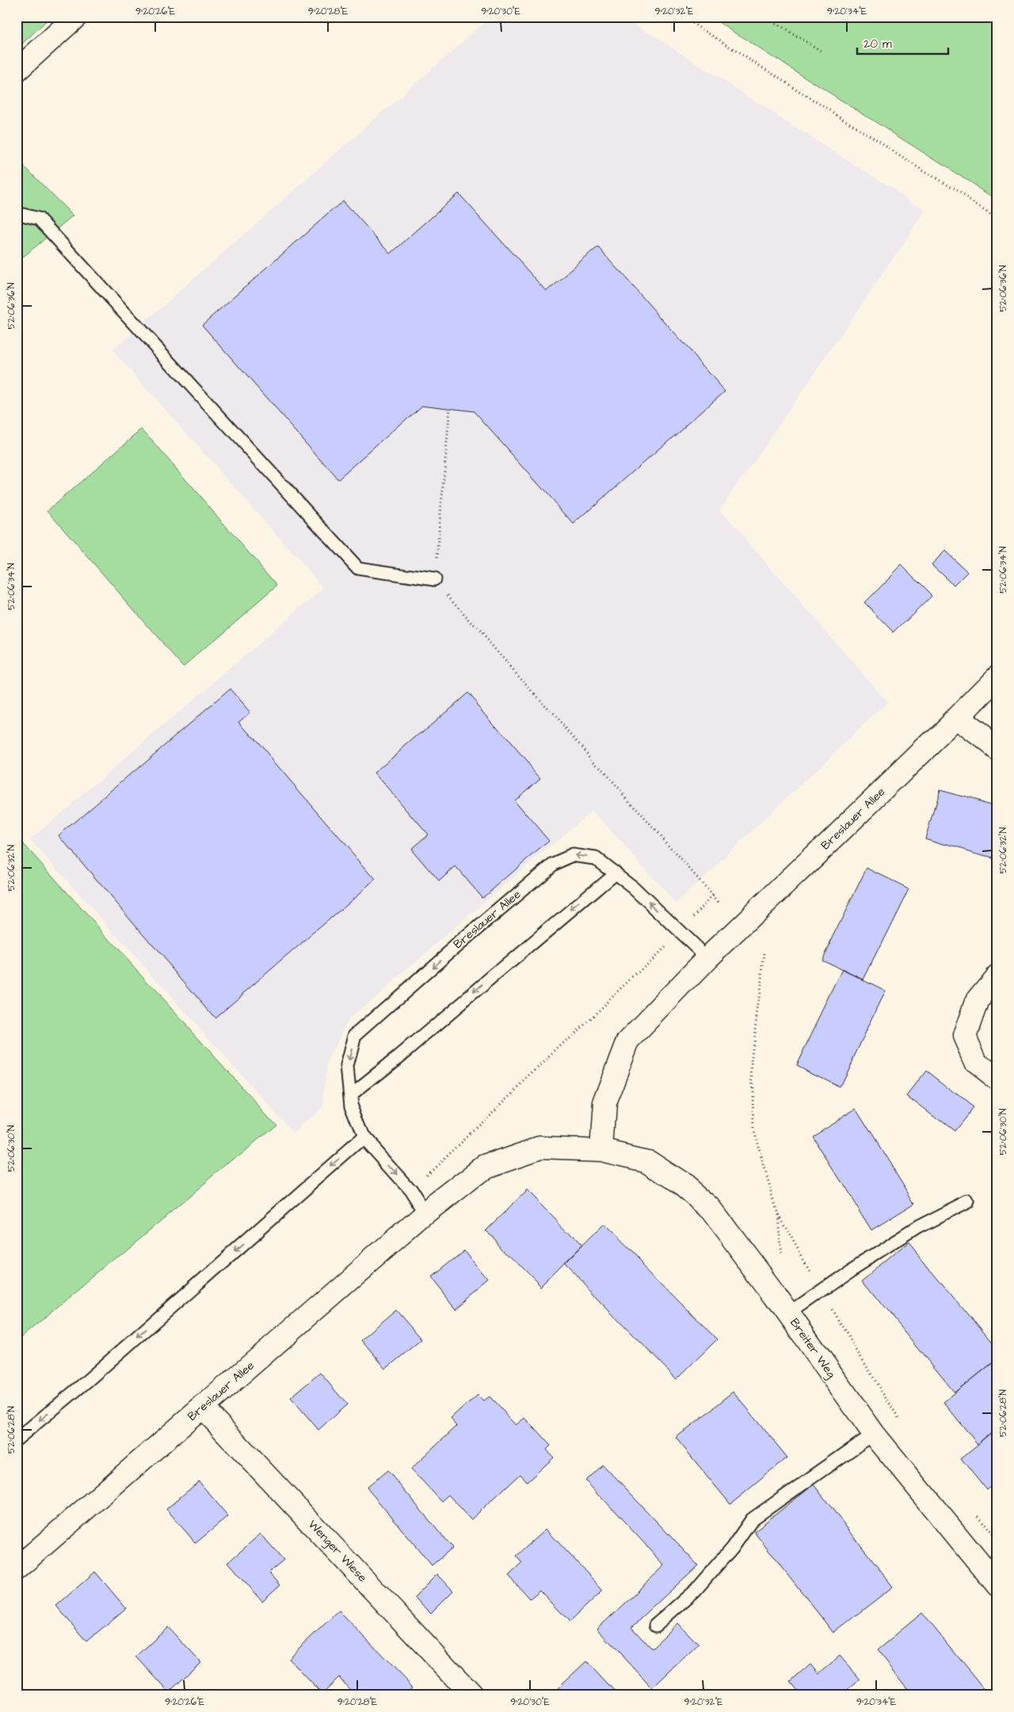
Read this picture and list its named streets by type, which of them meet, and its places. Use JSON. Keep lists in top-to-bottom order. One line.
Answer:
{"streets":{"street":["Breslauer Allee","Breiter Weg","Wenger Wiese"]},"crossings":[["Breslauer Allee","Breiter Weg"],["Breslauer Allee","Wenger Wiese"]],"scale_bar":"20 m","coordinates":["9°20'26\"E","9°20'28\"E","9°20'30\"E","9°20'32\"E","9°20'34\"E","52°06'36\"N","52°06'34\"N","52°06'32\"N","52°06'30\"N","52°06'28\"N"]}
